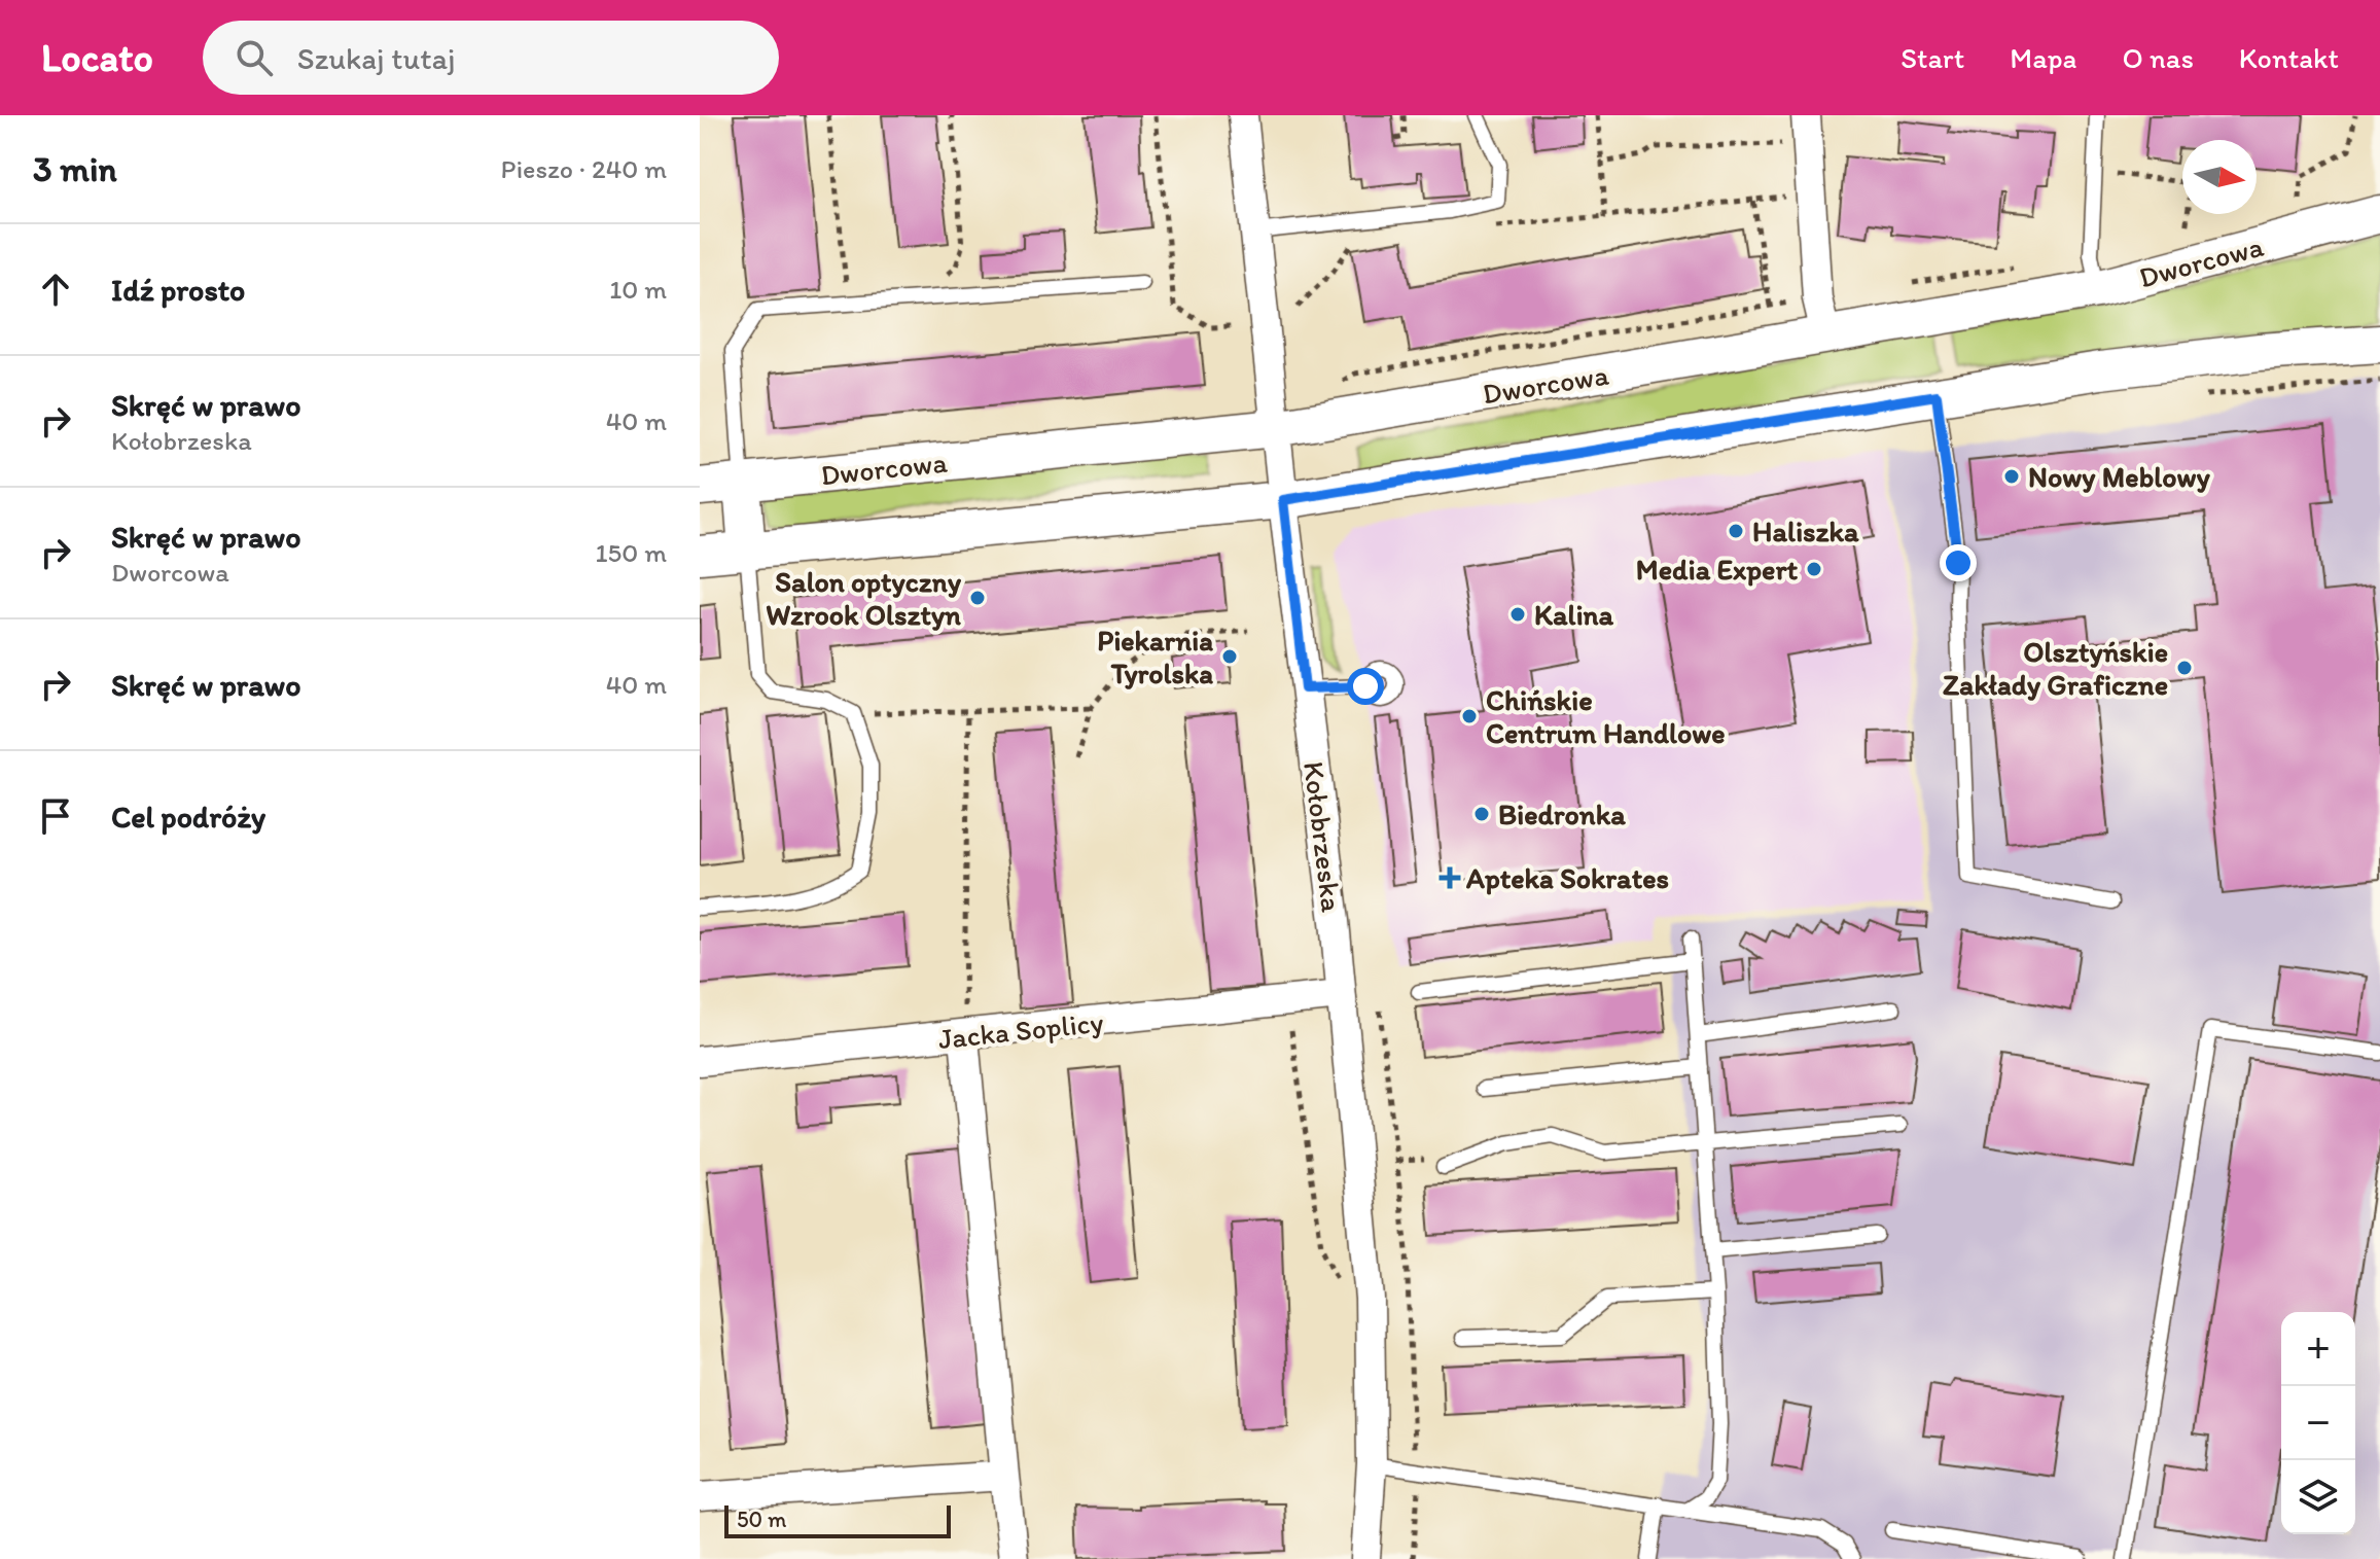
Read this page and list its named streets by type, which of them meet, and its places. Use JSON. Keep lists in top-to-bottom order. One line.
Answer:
{"streets":{"street":["Dworcowa","Kołobrzeska","Jacka Soplicy"]},"crossings":[["Dworcowa","Kołobrzeska"],["Kołobrzeska","Jacka Soplicy"]],"places":{"other":["Nowy Meblowy","Haliszka","Media Expert","Salon optyczny Wzrook Olsztyn","Kalina","Piekarnia Tyrolska","Olsztyńskie Zakłady Graficzne","Chińskie Centrum Handlowe","Biedronka"],"health":["Apteka Sokrates"]},"scale_bar":"50 m","north":"right","page":{"header":"Locato","search":"Szukaj tutaj","nav":["Start","Mapa","O nas","Kontakt"],"heading":["3 min","Pieszo · 240 m"],"list":[["Idź prosto","10 m"],["Skręć w prawo","Kołobrzeska","40 m"],["Skręć w prawo","Dworcowa","150 m"],["Skręć w prawo","40 m"],"Cel podróży"],"map_buttons":["+","−"],"scale":"50 m"}}
